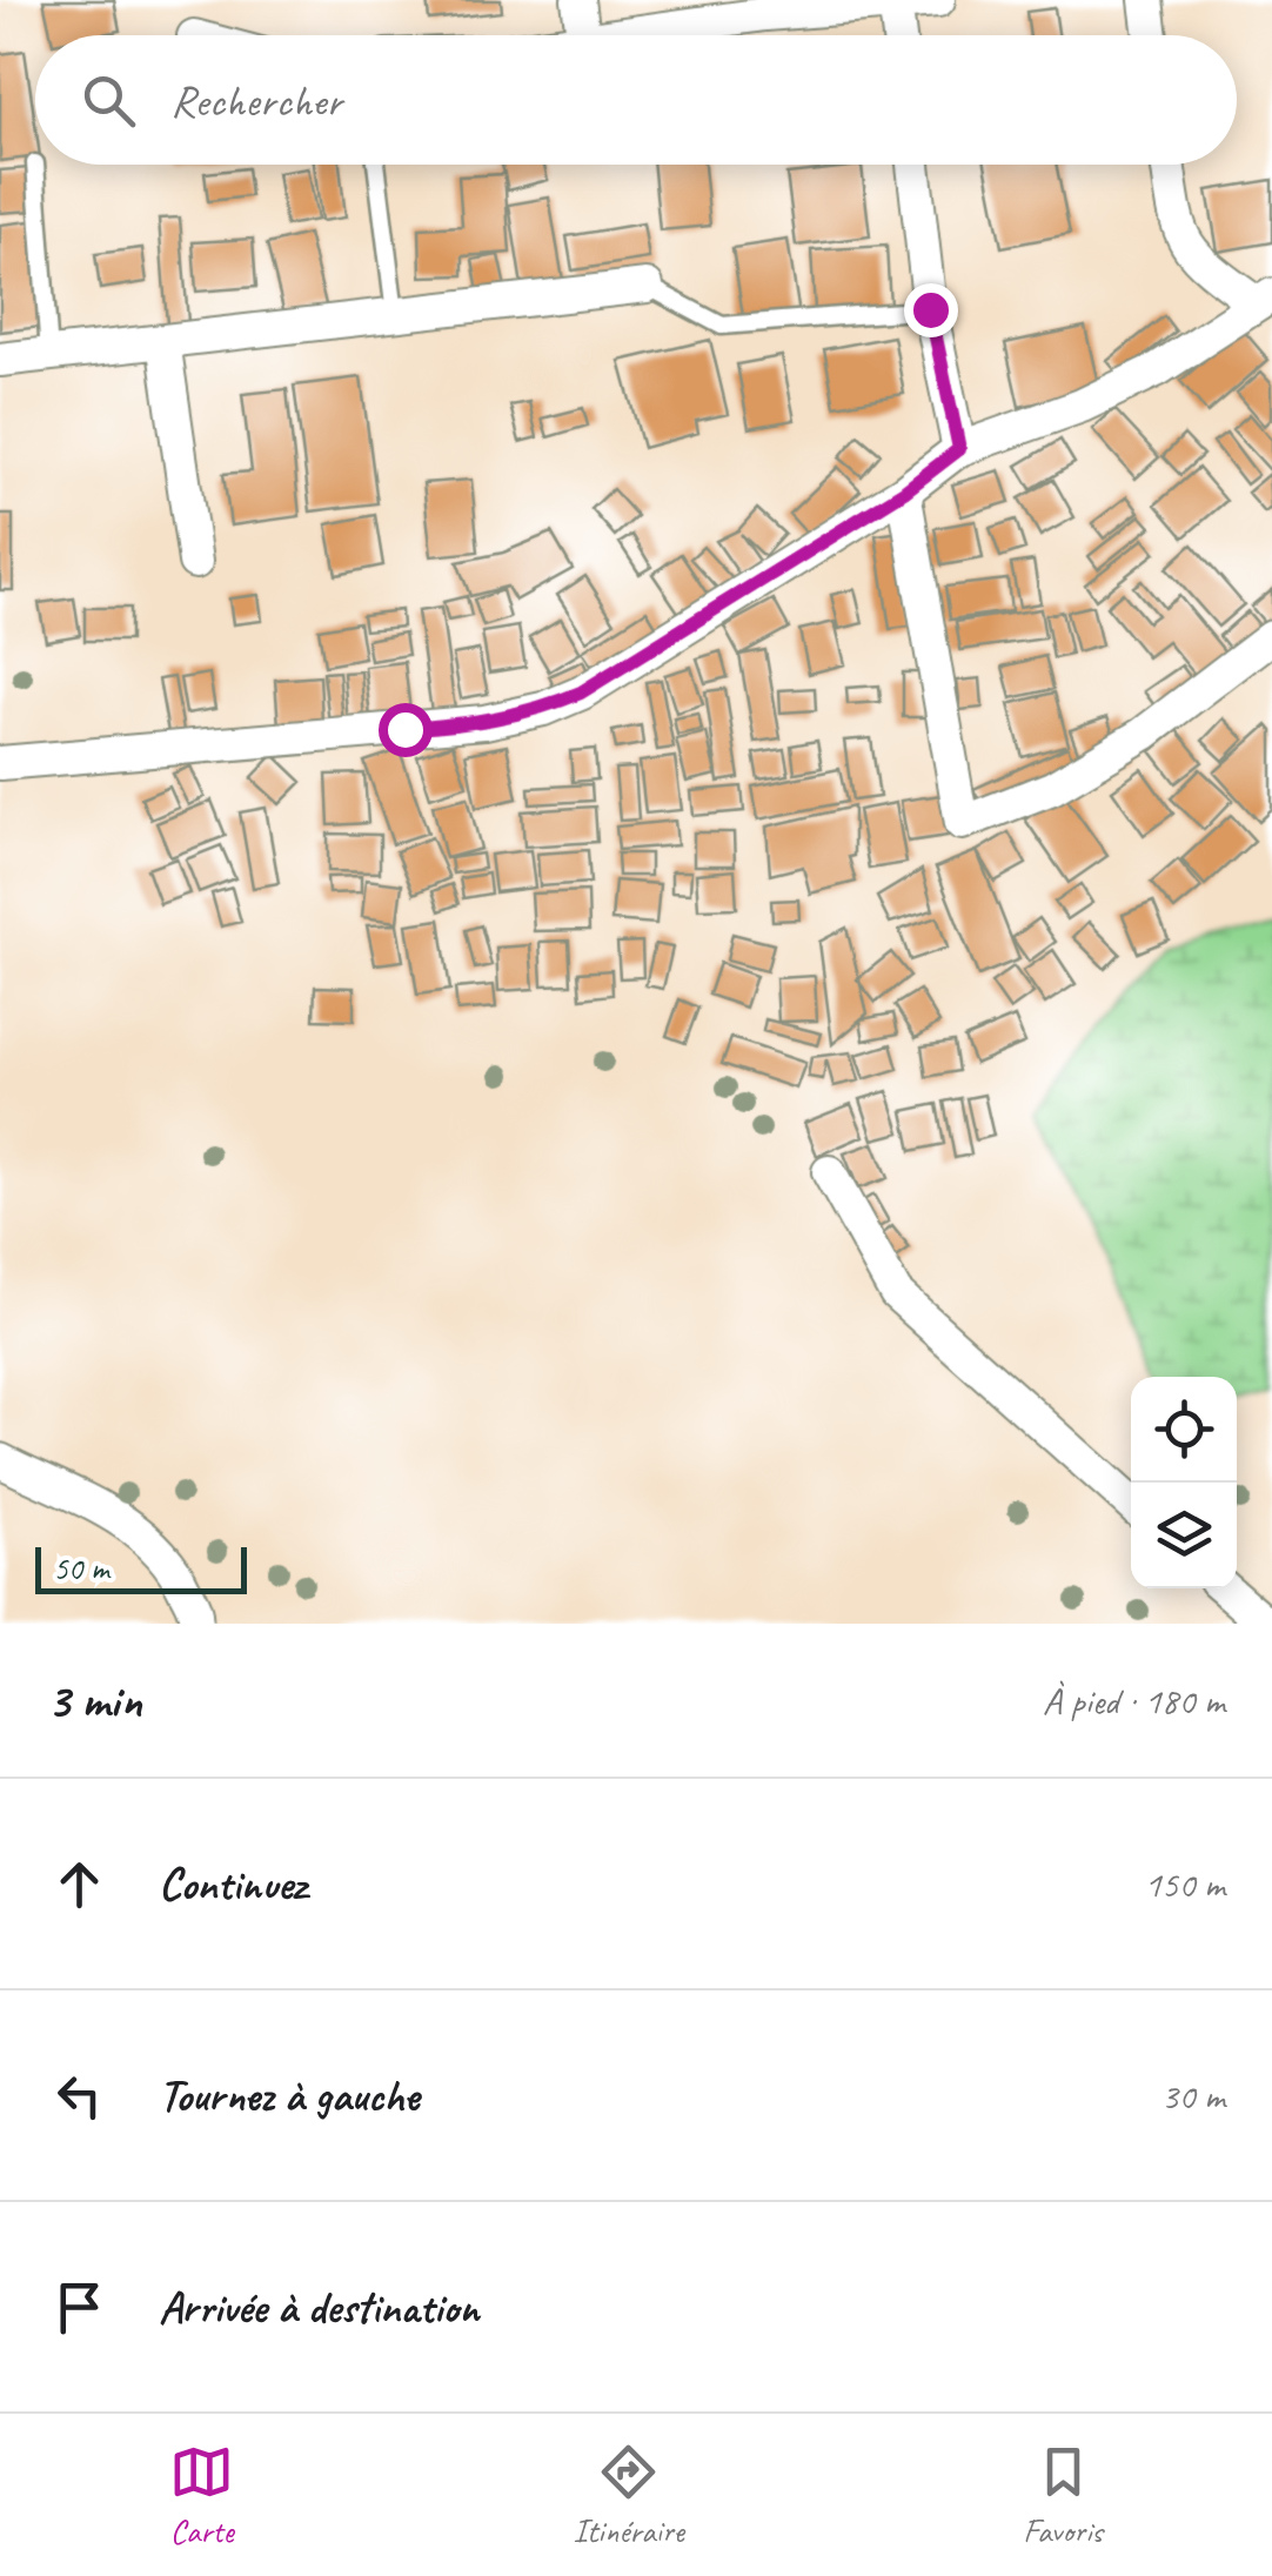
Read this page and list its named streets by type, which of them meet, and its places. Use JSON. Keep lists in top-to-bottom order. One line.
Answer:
{"scale_bar":"50 m","page":{"search":"Rechercher","scale":"50 m","heading":["3 min","À pied · 180 m"],"list":[["Continuez","150 m"],["Tournez à gauche","30 m"],"Arrivée à destination"],"nav":["Carte","Itinéraire","Favoris"]}}
